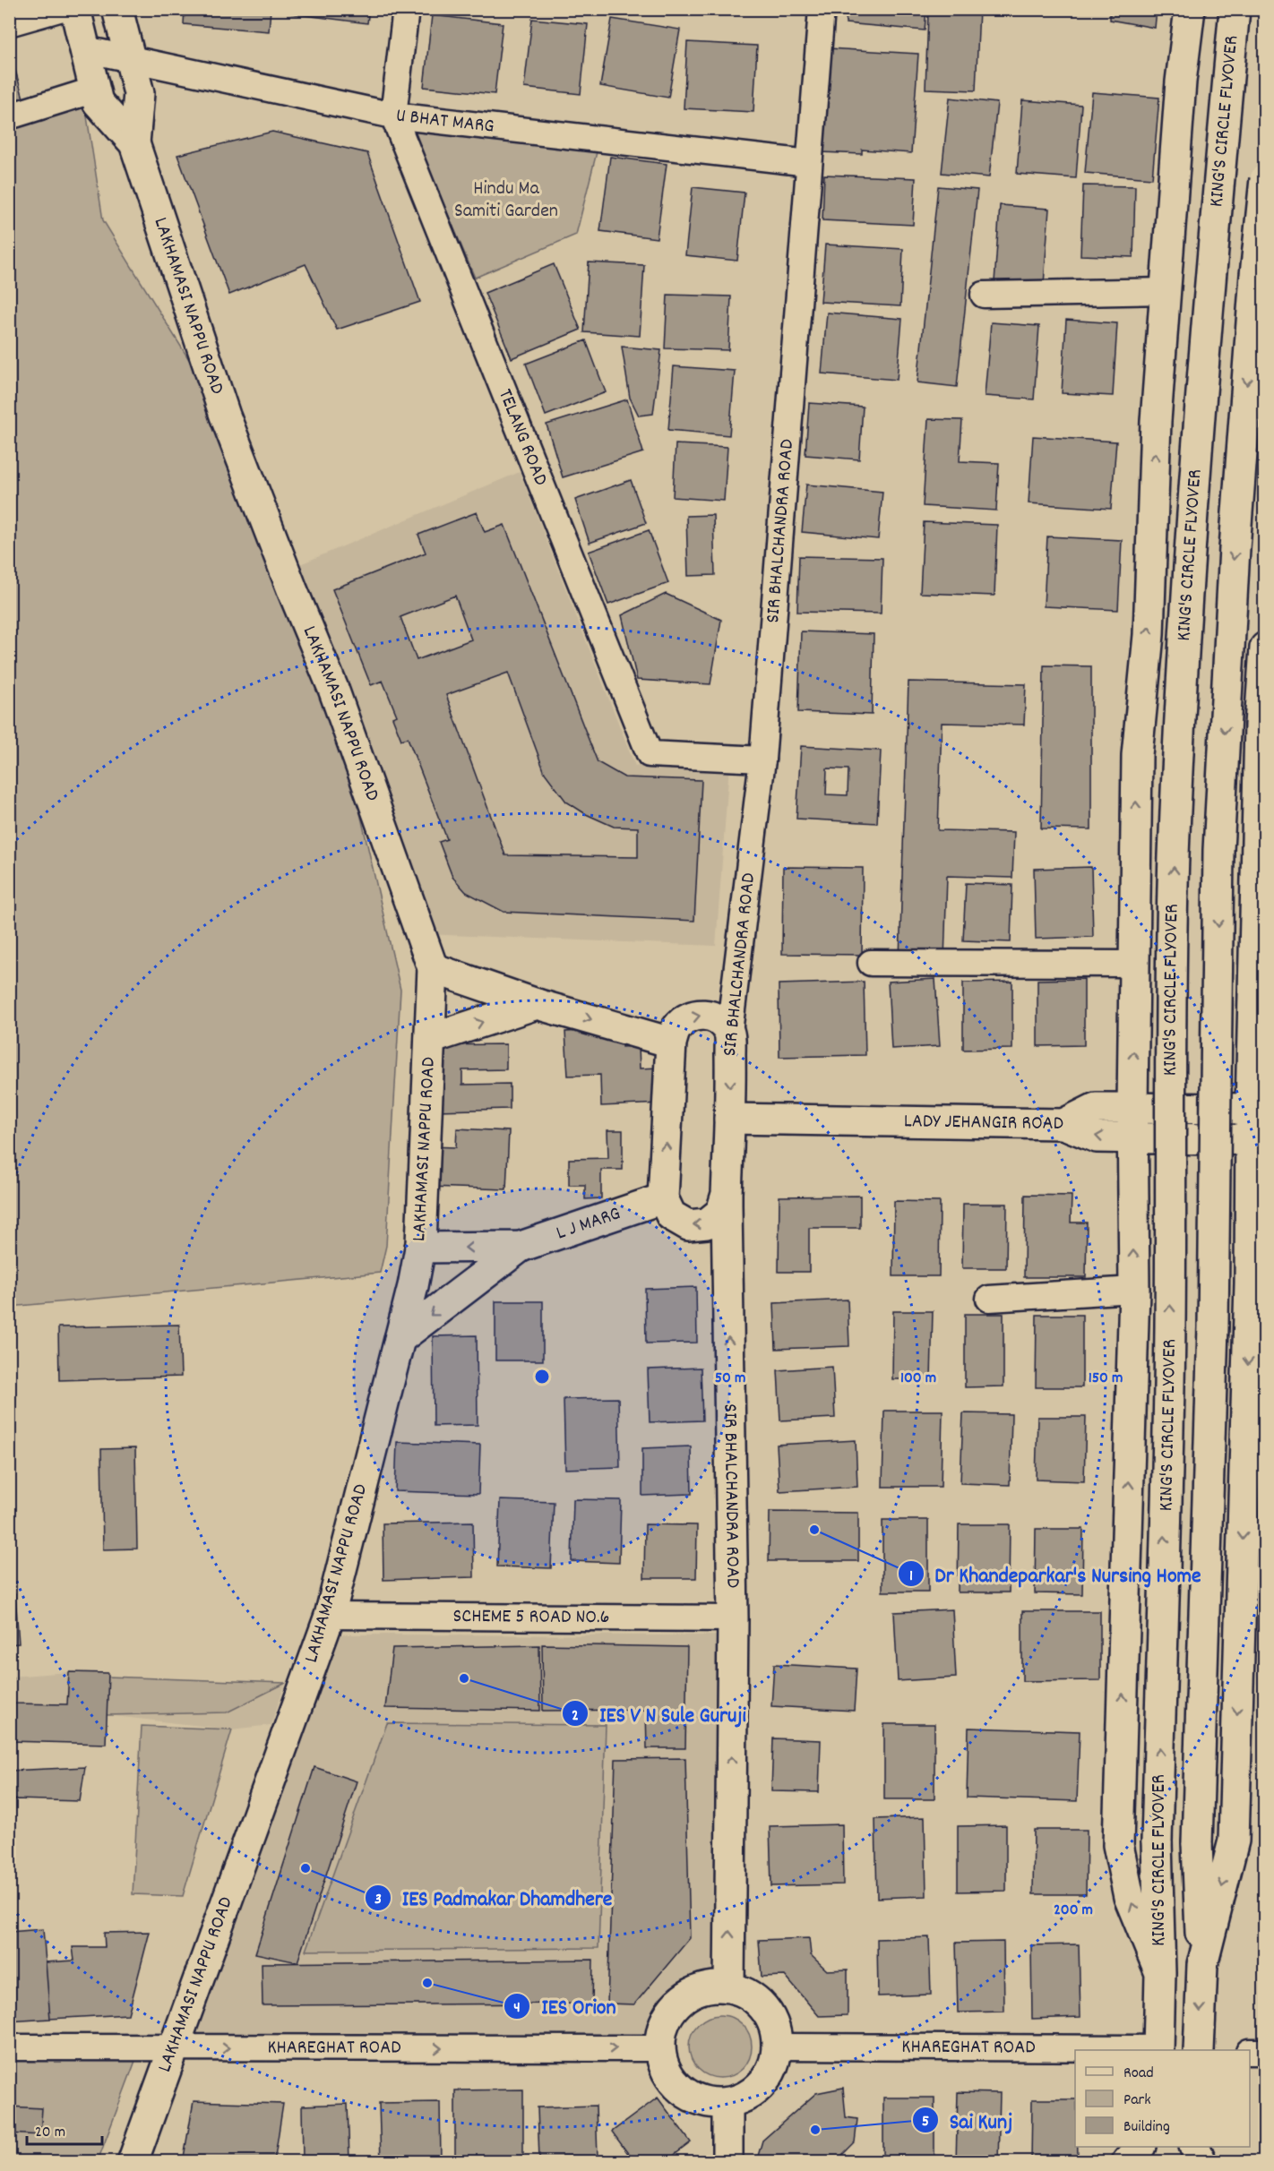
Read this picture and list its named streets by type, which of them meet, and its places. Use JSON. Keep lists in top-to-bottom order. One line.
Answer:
{"streets":{"main road":["KING'S CIRCLE FLYOVER","LAKHAMASI NAPPU ROAD","SIR BHALCHANDRA ROAD","LADY JEHANGIR ROAD","L J MARG"],"street":["U BHAT MARG","TELANG ROAD","SCHEME 5 ROAD NO.6","KHAREGHAT ROAD"]},"crossings":[["U BHAT MARG","TELANG ROAD"],["U BHAT MARG","SIR BHALCHANDRA ROAD"],["KING'S CIRCLE FLYOVER","KHAREGHAT ROAD"],["LAKHAMASI NAPPU ROAD","L J MARG"],["LAKHAMASI NAPPU ROAD","SCHEME 5 ROAD NO.6"],["LAKHAMASI NAPPU ROAD","KHAREGHAT ROAD"],["TELANG ROAD","SIR BHALCHANDRA ROAD"],["SIR BHALCHANDRA ROAD","LADY JEHANGIR ROAD"],["SIR BHALCHANDRA ROAD","SCHEME 5 ROAD NO.6"],["SIR BHALCHANDRA ROAD","KHAREGHAT ROAD"]],"one_way":["SIR BHALCHANDRA ROAD","KHAREGHAT ROAD"],"parks":["Hindu Ma Samiti Garden"],"places":["Dr Khandeparkar's Nursing Home","IES V N Sule Guruji","IES Padmakar Dhamdhere","IES Orion","Sai Kunj"],"legend":["Road","Park","Building"],"scale_bar":"20 m","rings":["50 m","100 m","150 m","200 m"]}
